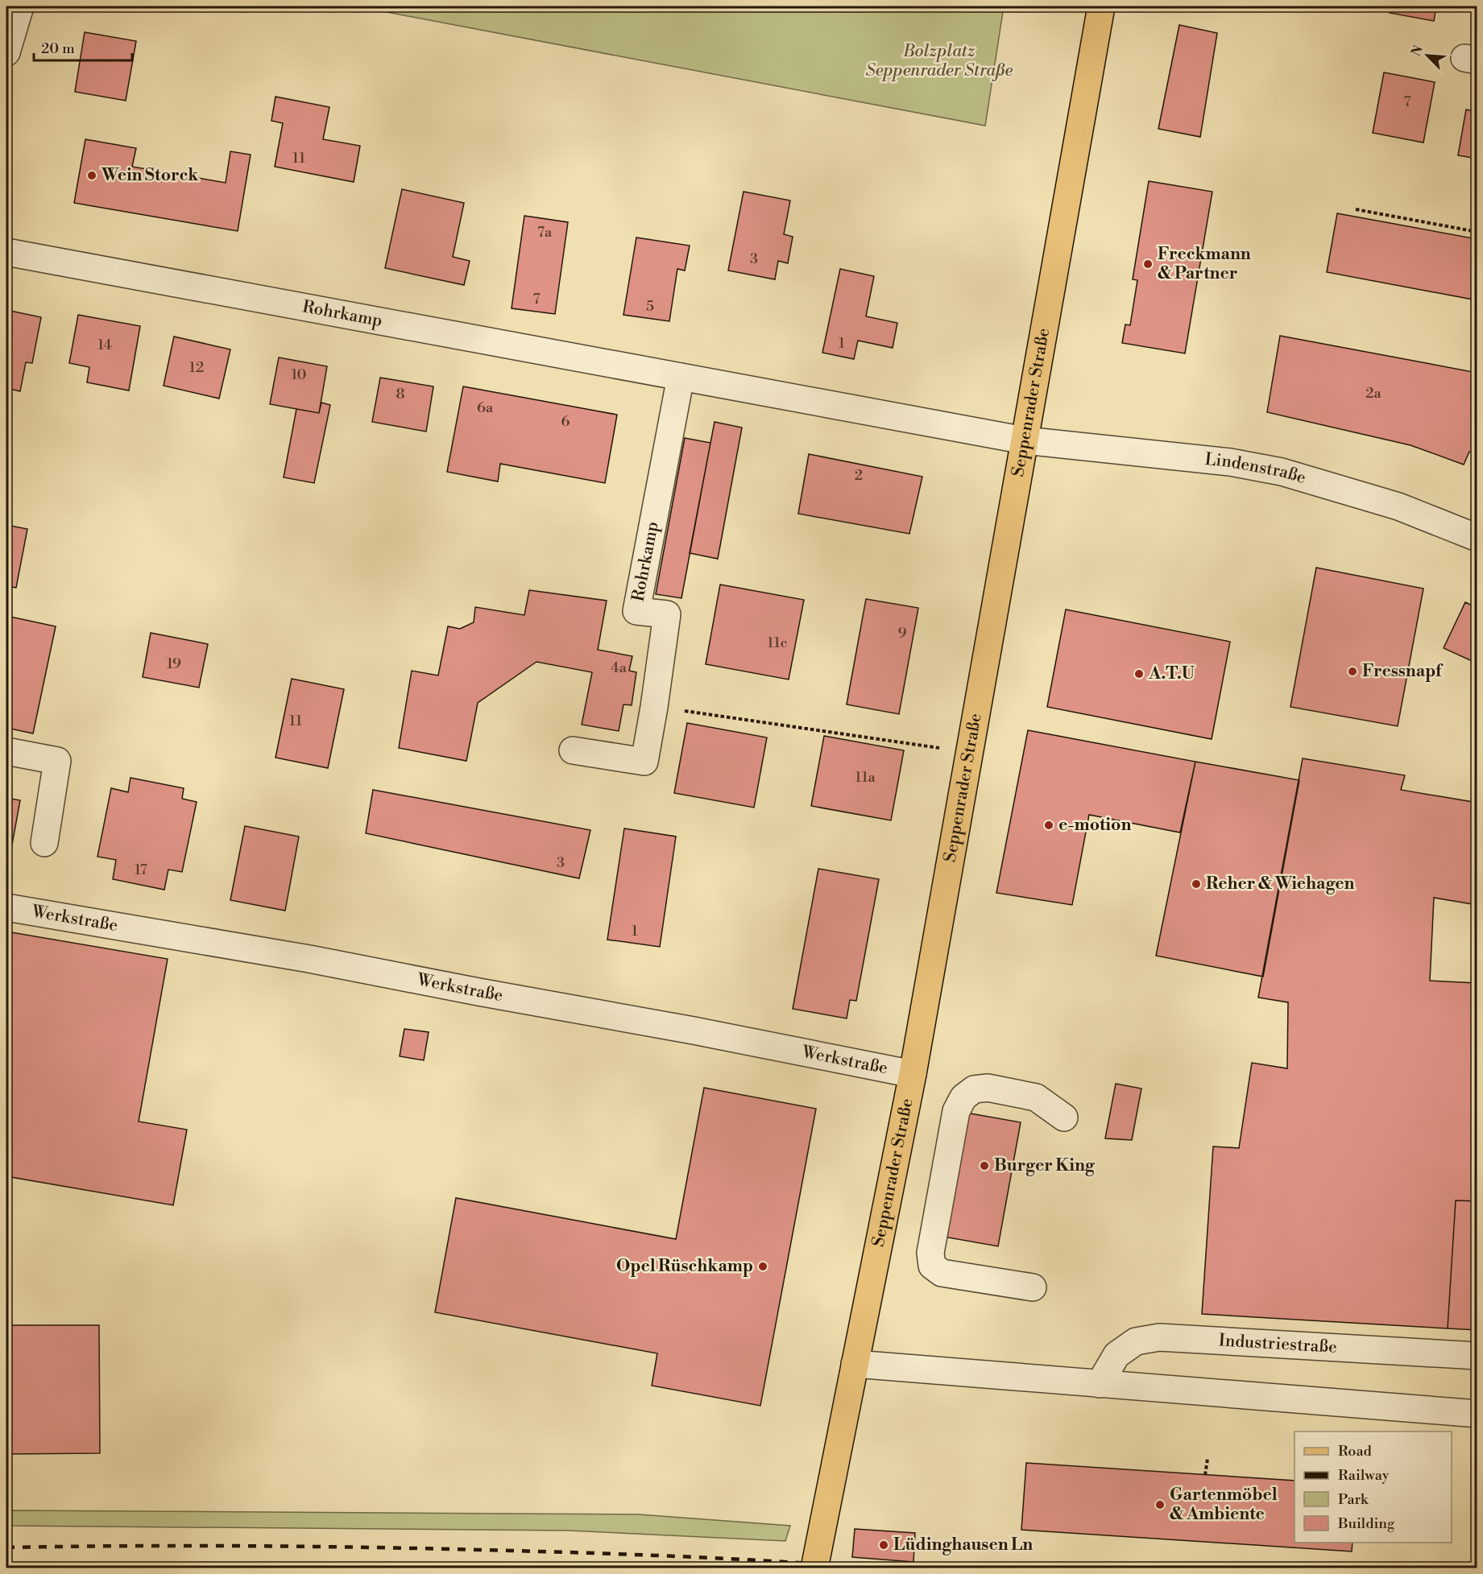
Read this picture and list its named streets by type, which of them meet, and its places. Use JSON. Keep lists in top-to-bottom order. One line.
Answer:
{"streets":{"main road":["Seppenrader Straße"],"street":["Rohrkamp","Lindenstraße","Werkstraße","Industriestraße"]},"crossings":[["Rohrkamp","Seppenrader Straße"],["Rohrkamp","Lindenstraße"],["Seppenrader Straße","Lindenstraße"],["Seppenrader Straße","Werkstraße"]],"parks":["Bolzplatz Seppenrader Straße"],"places":["Wein Storck","Freckmann & Partner","Fressnapf","A.T.U","e-motion","Reher & Wiehagen","Burger King","Opel Rüschkamp","Gartenmöbel & Ambiente","Lüdinghausen Ln"],"house_numbers":["7","11","7a","3","7","5","1","14","12","10","2a","8","6a","6","2","9","11c","19","4a","11","11a","3","17","1"],"legend":["Road","Railway","Park","Building"],"scale_bar":"20 m","north":"top left"}
